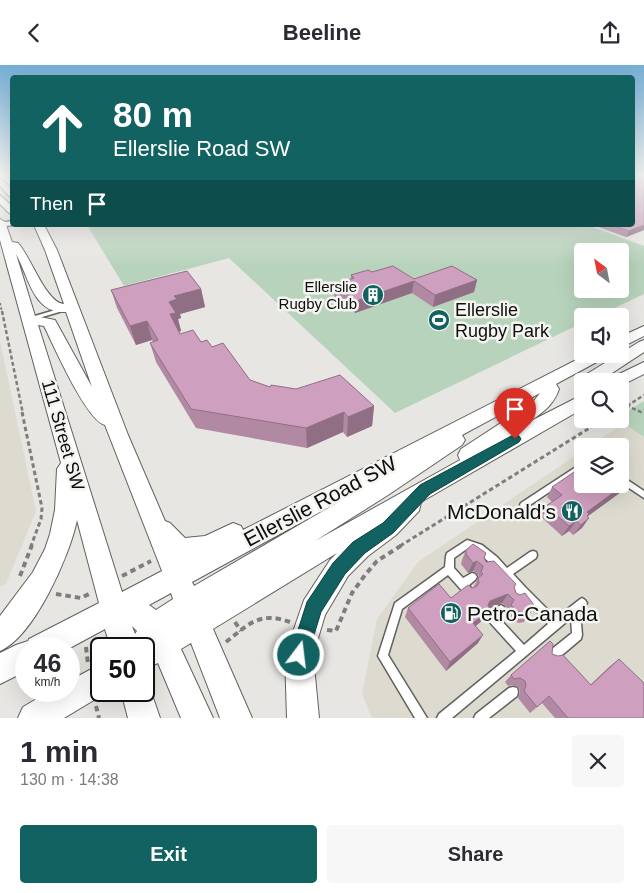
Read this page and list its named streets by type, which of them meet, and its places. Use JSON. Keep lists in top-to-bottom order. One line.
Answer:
{"streets":{"main road":["111 Street SW","Ellerslie Road SW"]},"crossings":[["111 Street SW","Ellerslie Road SW"]],"places":{"building":["Ellerslie Rugby Club"],"sports":["Ellerslie Rugby Park"],"restaurant":["McDonald's"],"fuel station":["Petro-Canada"]},"north":"top left","page":{"header":"Beeline","turn":["80 m","Ellerslie Road SW"],"then":"Then","speed":"46 km/h","limit":"50","heading":["1 min","130 m · 14:38"],"buttons":["Exit","Share"]}}
